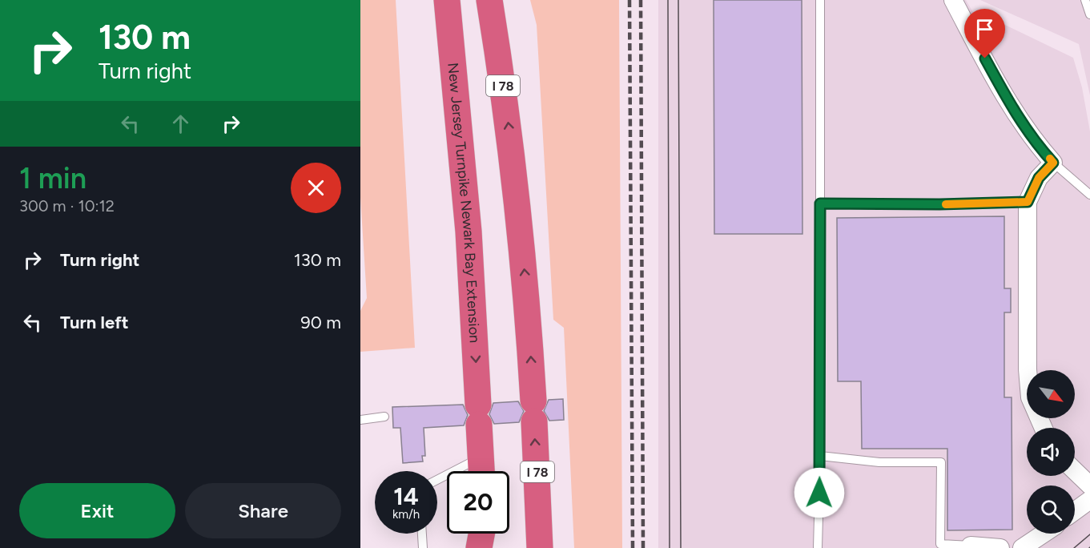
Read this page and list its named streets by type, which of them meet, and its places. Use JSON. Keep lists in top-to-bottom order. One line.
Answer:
{"streets":{"highway":["I 78","New Jersey Turnpike Newark Bay Extension"]},"north":"bottom right","page":{"turn":["130 m","Turn right"],"heading":["1 min","300 m · 10:12"],"list":[{"name":"Turn right","value":"130 m"},{"name":"Turn left","value":"90 m"}],"speed":"14 km/h","limit":"20","buttons":["Exit","Share"]}}
